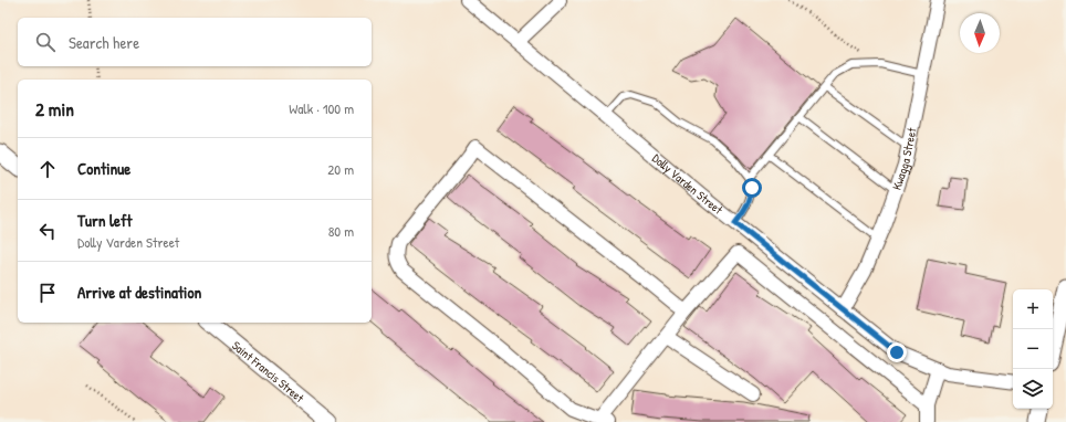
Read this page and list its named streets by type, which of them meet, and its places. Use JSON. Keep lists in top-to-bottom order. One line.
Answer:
{"streets":{"street":["Kwagga Street","Dolly Varden Street","Saint Francis Street"]},"crossings":[["Kwagga Street","Dolly Varden Street"]],"north":"bottom","page":{"search":"Search here","heading":["2 min","Walk · 100 m"],"list":[["Continue","20 m"],["Turn left","Dolly Varden Street","80 m"],"Arrive at destination"],"map_buttons":["+","−"]}}
